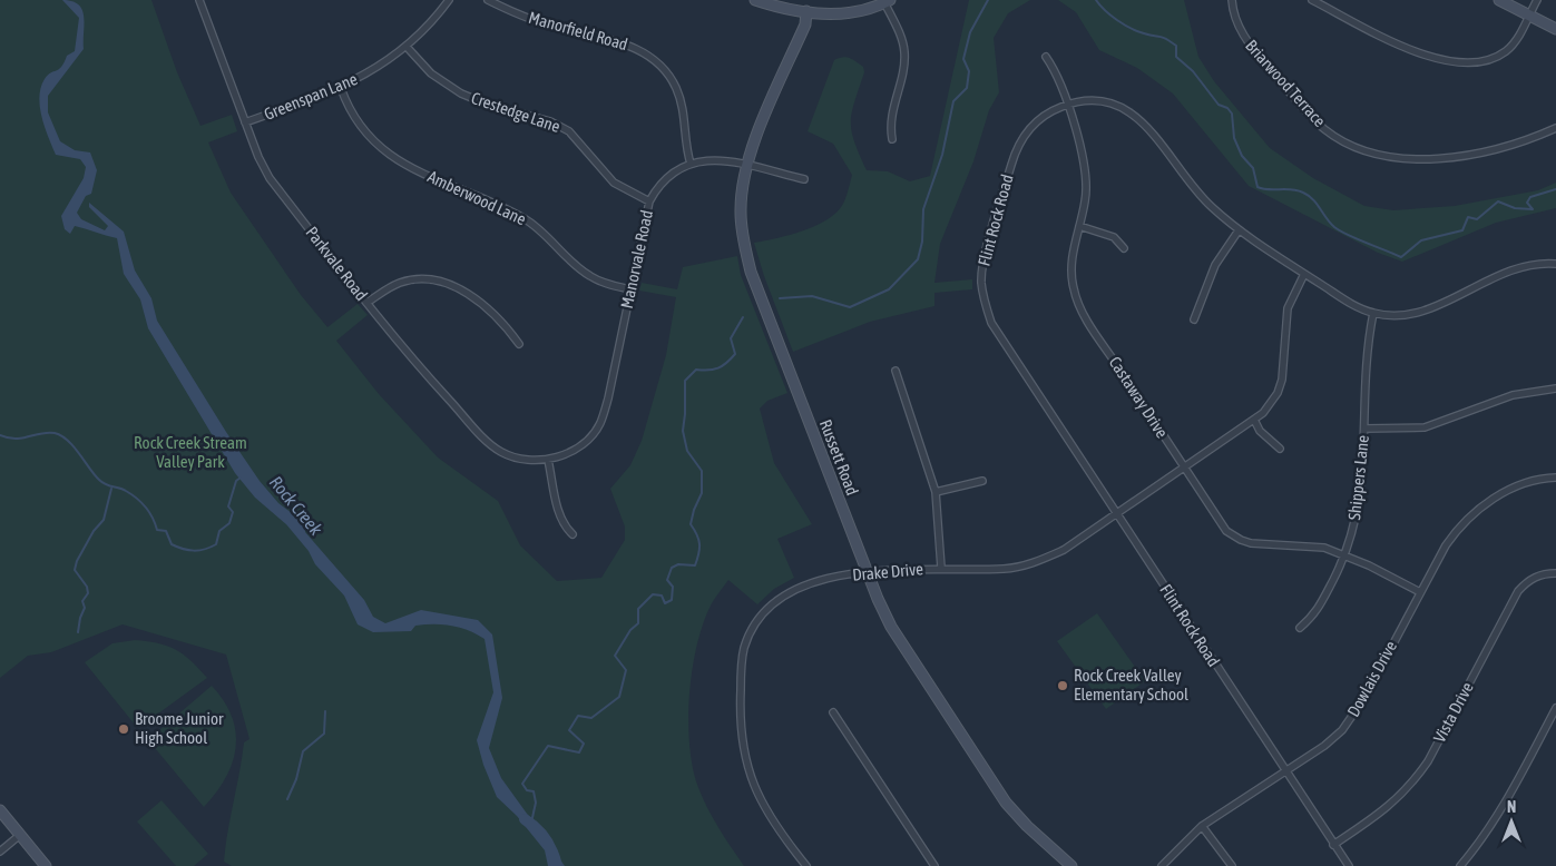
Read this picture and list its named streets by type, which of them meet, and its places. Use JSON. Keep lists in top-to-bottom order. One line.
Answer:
{"streets":{"street":["Manorfield Road","Briarwood Terrace","Greenspan Lane","Crestedge Lane","Amberwood Lane","Flint Rock Road","Manorvale Road","Parkvale Road","Castaway Drive","Russett Road","Shippers Lane","Drake Drive","Dowlais Drive","Vista Drive"]},"crossings":[["Manorfield Road","Manorvale Road"],["Greenspan Lane","Crestedge Lane"],["Greenspan Lane","Amberwood Lane"],["Greenspan Lane","Parkvale Road"],["Crestedge Lane","Manorvale Road"],["Amberwood Lane","Manorvale Road"],["Flint Rock Road","Castaway Drive"],["Flint Rock Road","Shippers Lane"],["Flint Rock Road","Drake Drive"],["Flint Rock Road","Dowlais Drive"],["Flint Rock Road","Vista Drive"],["Manorvale Road","Parkvale Road"],["Manorvale Road","Russett Road"],["Castaway Drive","Shippers Lane"],["Castaway Drive","Drake Drive"],["Castaway Drive","Dowlais Drive"],["Russett Road","Drake Drive"]],"water":["Rock Creek"],"parks":["Rock Creek Stream Valley Park"],"places":["Rock Creek Valley Elementary School","Broome Junior High School"],"north":"top"}
